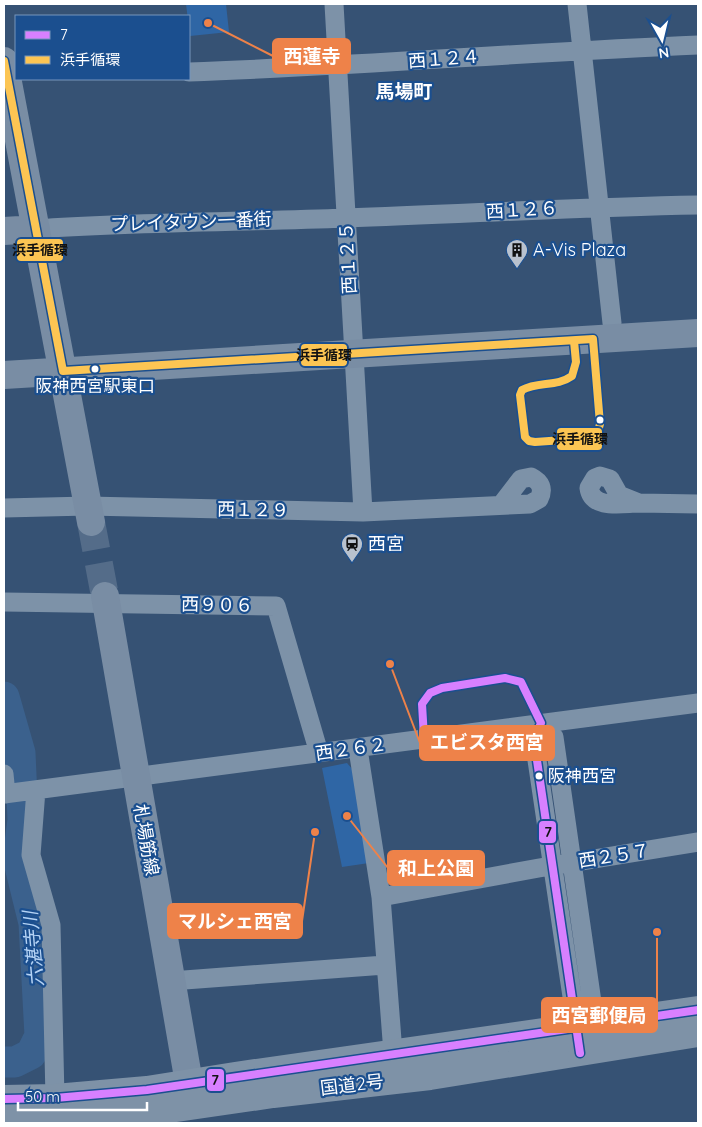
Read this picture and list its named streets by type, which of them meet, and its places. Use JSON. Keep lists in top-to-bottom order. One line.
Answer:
{"streets":{"highway":["国道2号"],"street":["西１２４","西１２６","プレイタウン一番街","西１２５","西１２９","西９０６","西２６２","札場筋線","西２５７"]},"crossings":[["西１２４","西１２５"],["西１２６","プレイタウン一番街"],["西１２６","西１２５"],["プレイタウン一番街","西１２５"],["西１２５","西１２９"],["西９０６","西２６２"],["西９０６","札場筋線"],["西２６２","札場筋線"],["札場筋線","国道2号"]],"districts":["馬場町"],"water":["六湛寺川"],"places":{"other":["西蓮寺","阪神西宮駅東口","エビスタ西宮","阪神西宮","和上公園","マルシェ西宮","西宮郵便局"],"building":["A-Vis Plaza"],"station":["西宮"]},"lines":["transit line 浜手循環","transit line 7"],"legend":["7","浜手循環"],"scale_bar":"50 m","north":"bottom"}
